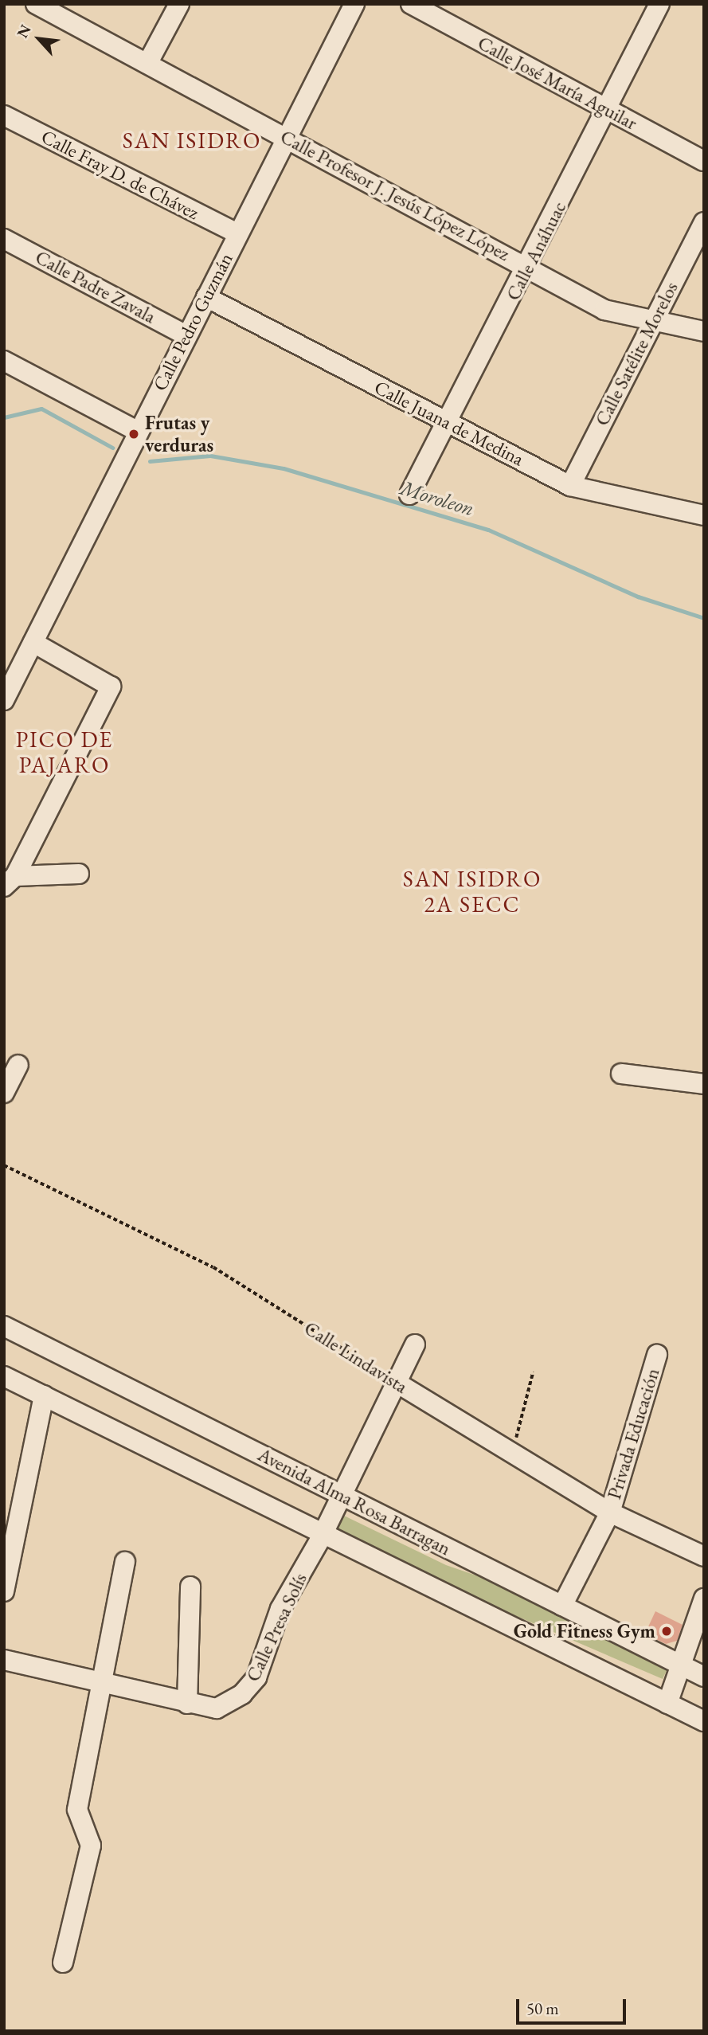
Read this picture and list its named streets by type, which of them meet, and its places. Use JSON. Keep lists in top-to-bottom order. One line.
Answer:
{"streets":{"street":["Calle José María Aguilar","Calle Fray D. de Chávez","Calle Profesor J. Jesús López López","Calle Anáhuac","Calle Padre Zavala","Calle Pedro Guzmán","Calle Satélite Morelos","Calle Juana de Medina","Calle Lindavista","Privada Educación","Avenida Alma Rosa Barragan","Calle Presa Solís"]},"crossings":[["Calle José María Aguilar","Calle Anáhuac"],["Calle Fray D. de Chávez","Calle Pedro Guzmán"],["Calle Profesor J. Jesús López López","Calle Anáhuac"],["Calle Profesor J. Jesús López López","Calle Pedro Guzmán"],["Calle Profesor J. Jesús López López","Calle Satélite Morelos"],["Calle Anáhuac","Calle Juana de Medina"],["Calle Padre Zavala","Calle Pedro Guzmán"],["Calle Pedro Guzmán","Calle Juana de Medina"],["Calle Satélite Morelos","Calle Juana de Medina"],["Calle Lindavista","Privada Educación"],["Calle Lindavista","Calle Presa Solís"],["Privada Educación","Avenida Alma Rosa Barragan"],["Avenida Alma Rosa Barragan","Calle Presa Solís"]],"districts":["SAN ISIDRO","PICO DE PAJARO","SAN ISIDRO 2A SECC"],"water":["Moroleon"],"places":["Frutas y verduras","Gold Fitness Gym"],"scale_bar":"50 m","north":"top left"}
